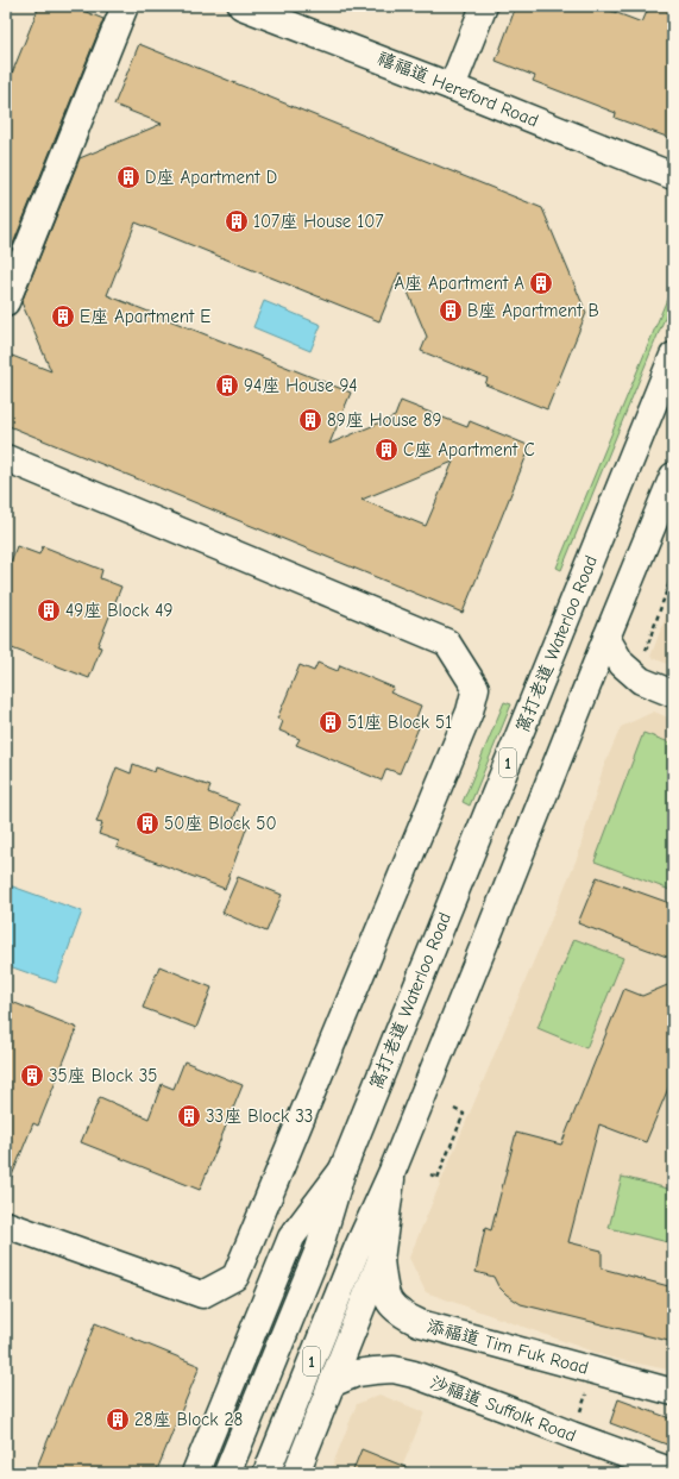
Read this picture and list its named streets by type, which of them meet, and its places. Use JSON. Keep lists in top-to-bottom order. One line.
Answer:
{"streets":{"main road":["禧福道 Hereford Road","窩打老道 Waterloo Road","1","添福道 Tim Fuk Road","沙福道 Suffolk Road"]},"places":{"building":["D座 Apartment D","107座 House 107","A座 Apartment A","B座 Apartment B","E座 Apartment E","94座 House 94","89座 House 89","C座 Apartment C","49座 Block 49","51座 Block 51","50座 Block 50","35座 Block 35","33座 Block 33","28座 Block 28"]}}
